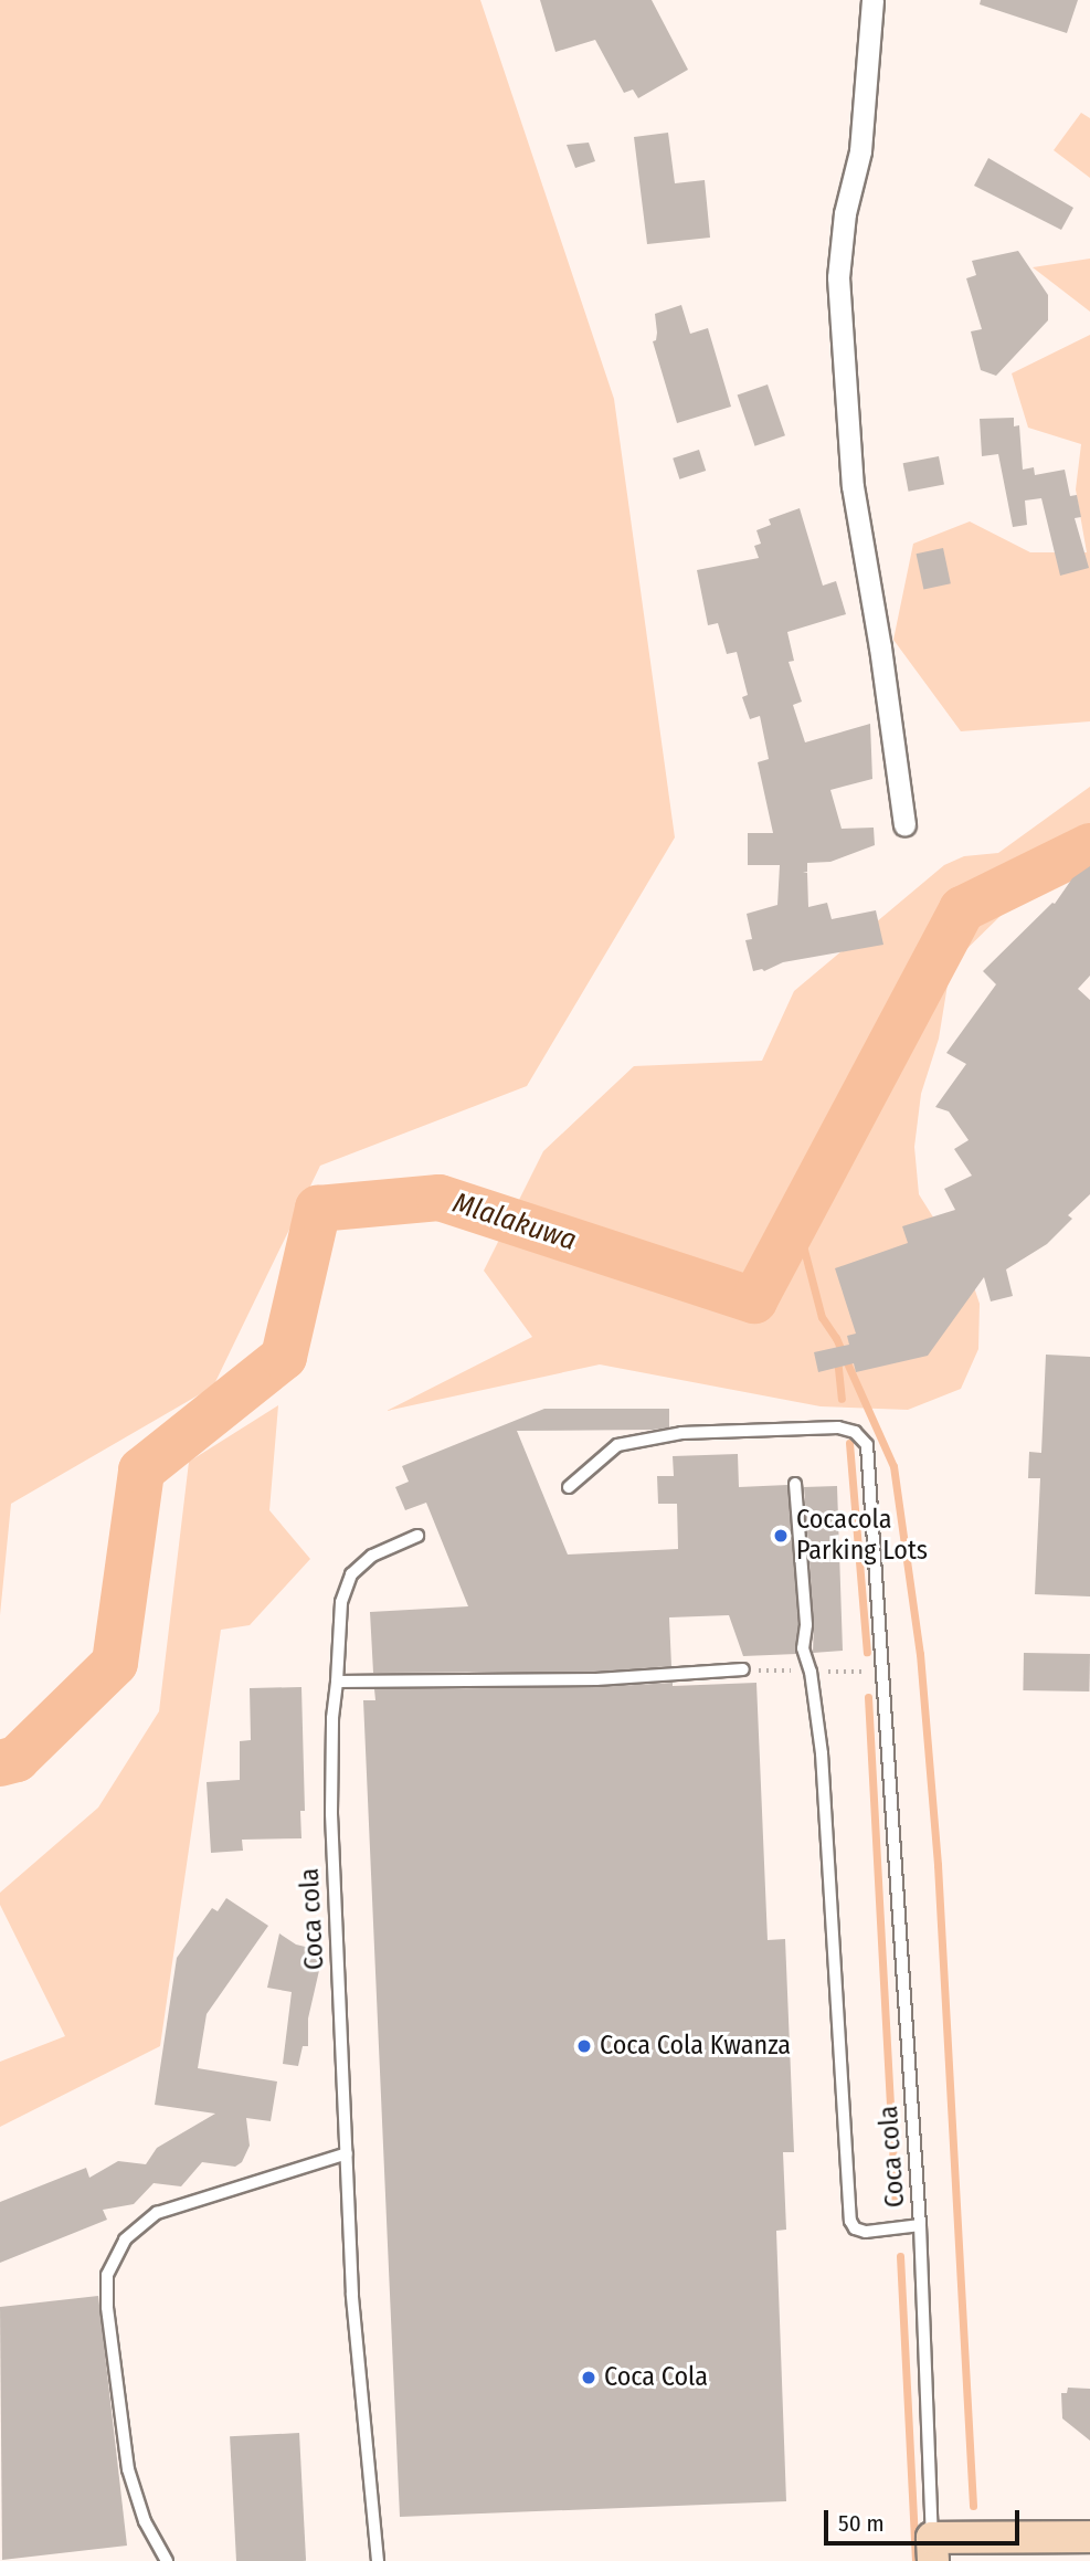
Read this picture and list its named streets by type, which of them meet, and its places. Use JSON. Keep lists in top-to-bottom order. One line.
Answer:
{"streets":{"lane":["Coca cola"]},"water":["Mlalakuwa"],"places":["Cocacola Parking Lots","Coca Cola Kwanza","Coca Cola"],"scale_bar":"50 m"}
